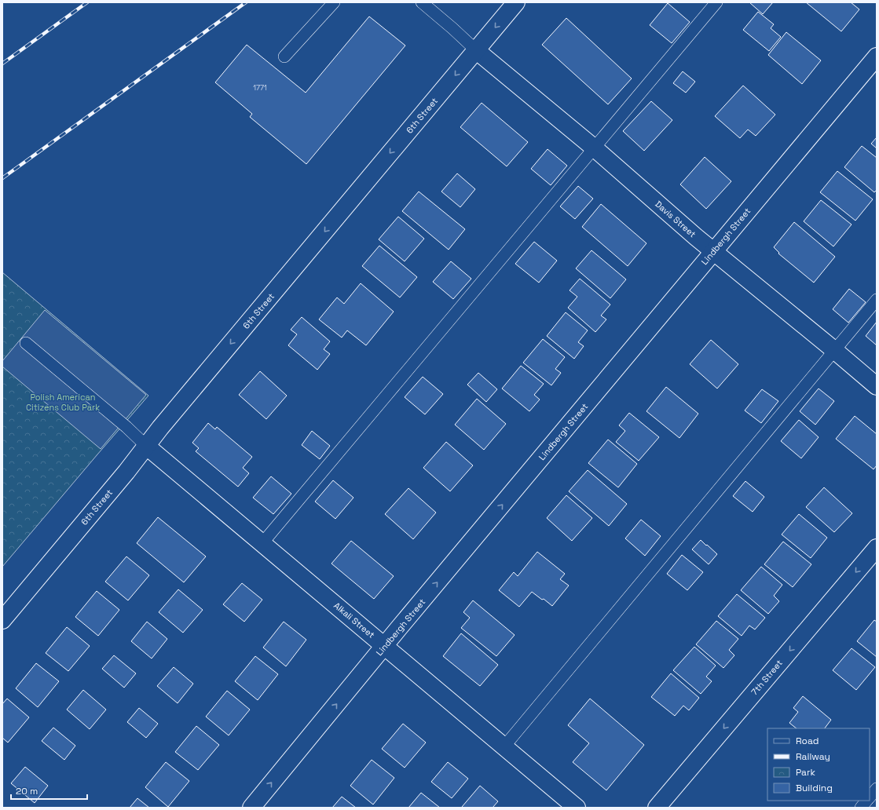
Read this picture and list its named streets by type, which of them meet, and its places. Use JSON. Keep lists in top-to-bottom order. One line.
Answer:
{"streets":{"street":["6th Street","Davis Street","Lindbergh Street","Alkali Street","7th Street"]},"crossings":[["6th Street","Davis Street"],["6th Street","Alkali Street"],["Davis Street","Lindbergh Street"],["Lindbergh Street","Alkali Street"]],"one_way":["6th Street","Lindbergh Street","7th Street"],"parks":["Polish American Citizens Club Park"],"house_numbers":["1771"],"legend":["Road","Railway","Park","Building"],"scale_bar":"20 m"}
